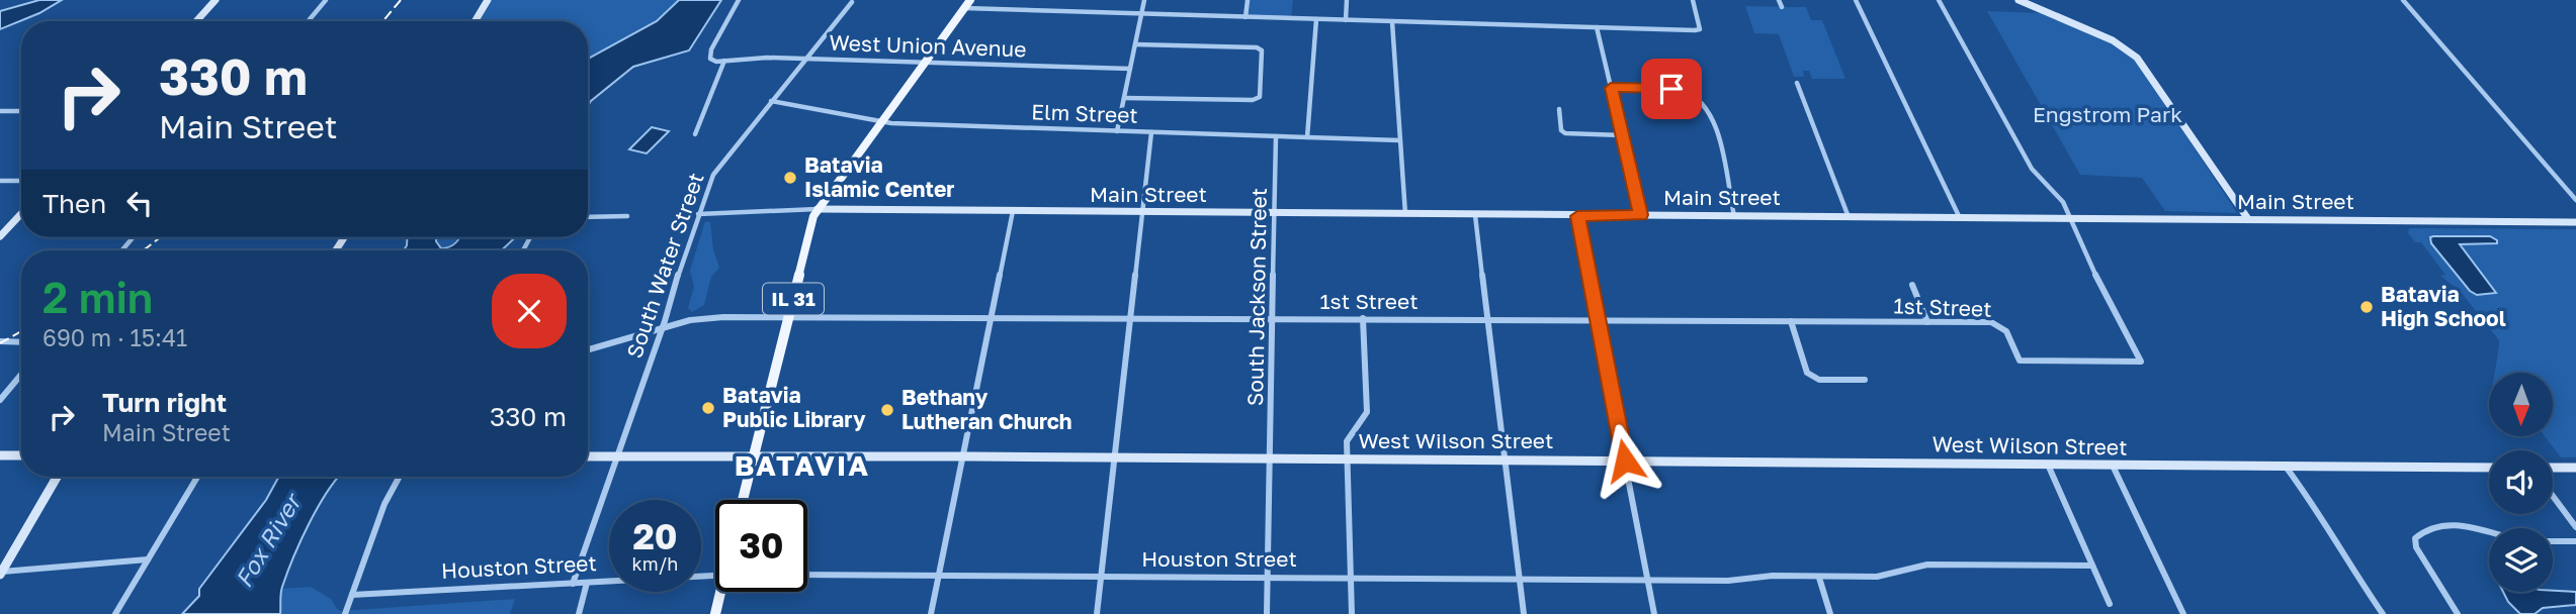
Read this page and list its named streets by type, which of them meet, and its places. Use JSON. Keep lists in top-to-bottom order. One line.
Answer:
{"streets":{"main road":["Main Street","IL 31","West Wilson Street"],"street":["West Union Avenue","Elm Street","South Water Street","South Jackson Street","1st Street","Houston Street"]},"crossings":[["West Union Avenue","South Water Street"],["West Union Avenue","IL 31"],["Elm Street","South Water Street"],["Elm Street","South Jackson Street"],["Elm Street","IL 31"],["Main Street","South Water Street"],["Main Street","South Jackson Street"],["Main Street","IL 31"],["Main Street","1st Street"],["South Water Street","1st Street"],["South Water Street","West Wilson Street"],["South Water Street","Houston Street"],["South Jackson Street","1st Street"],["South Jackson Street","West Wilson Street"],["South Jackson Street","Houston Street"],["IL 31","1st Street"],["IL 31","West Wilson Street"]],"districts":["BATAVIA"],"water":["Fox River"],"parks":["Engstrom Park"],"places":["Batavia Islamic Center","Batavia High School","Batavia Public Library","Bethany Lutheran Church"],"north":"bottom","page":{"turn":["330 m","Main Street"],"then":"Then","heading":["2 min","690 m · 15:41"],"list":[{"name":"Turn right","note":"Main Street","value":"330 m"}],"speed":"20 km/h","limit":"30"}}
